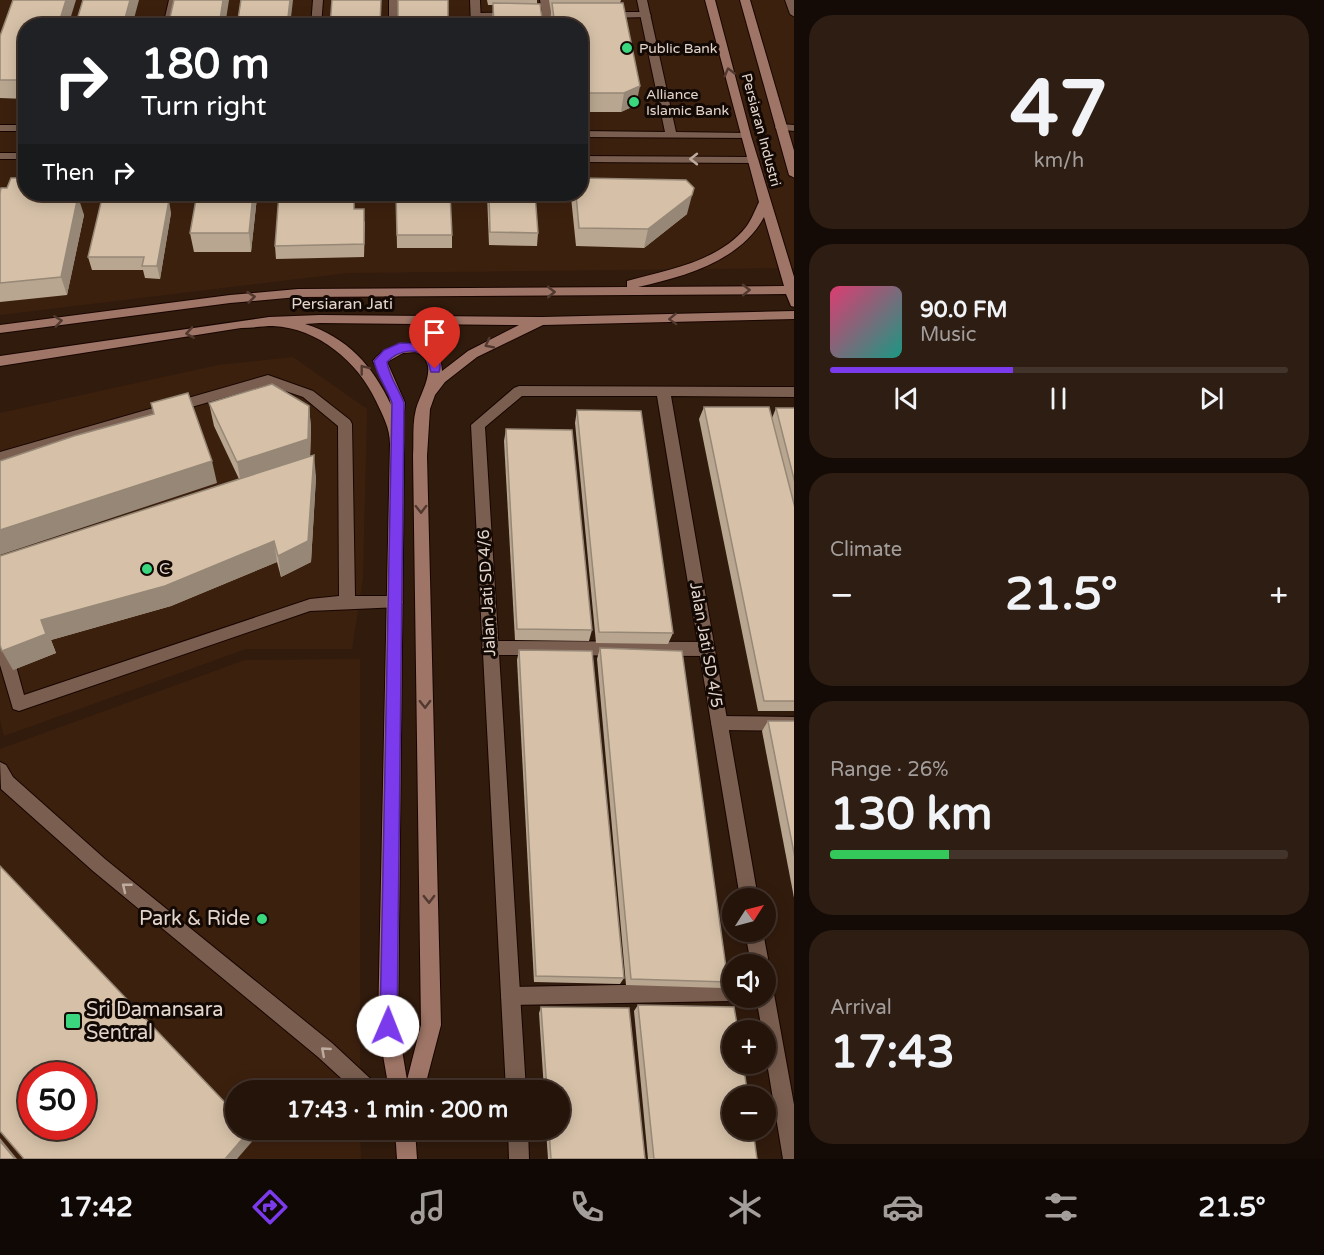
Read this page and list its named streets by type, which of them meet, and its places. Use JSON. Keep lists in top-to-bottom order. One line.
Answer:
{"streets":{"main road":["Persiaran Industri","Persiaran Jati"],"street":["Jalan Jati SD 4/6","Jalan Jati SD 4/5"]},"crossings":[["Persiaran Industri","Persiaran Jati"],["Jalan Jati SD 4/6","Jalan Jati SD 4/5"]],"places":{"other":["Public Bank","Alliance Islamic Bank","C","Park & Ride"],"transit":["Sri Damansara Sentral"]},"north":"top right","page":{"tile":[["47","km/h"],"Climate",["Range · 26%","130 km"],["Arrival","17:43"]],"turn":["180 m","Turn right"],"then":"Then","song":["90.0 FM","Music"],"heat":["−","21.5°","+"],"map_buttons":["+","−"],"limit":"50","trip":"17:43 · 1 min · 200 m","tabs":["17:42","21.5°"]}}
